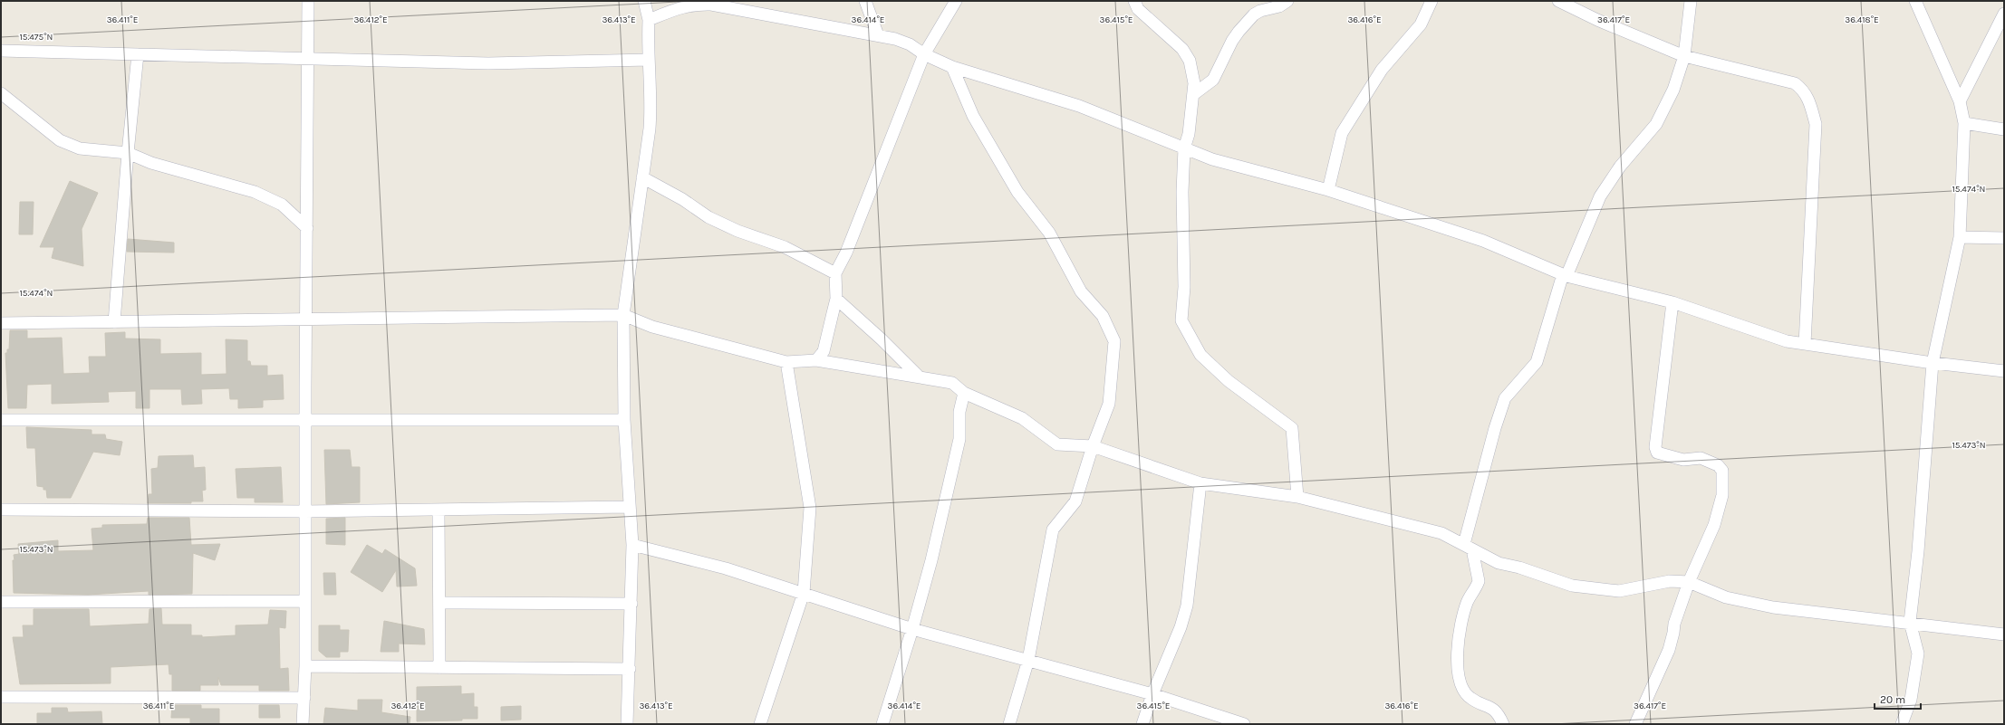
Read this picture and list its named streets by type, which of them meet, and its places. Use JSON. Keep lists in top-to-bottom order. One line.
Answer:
{"scale_bar":"20 m","coordinates":["36.411°E","36.412°E","36.413°E","36.414°E","36.415°E","36.416°E","36.417°E","36.418°E","15.475°N","15.474°N","15.473°N"]}
